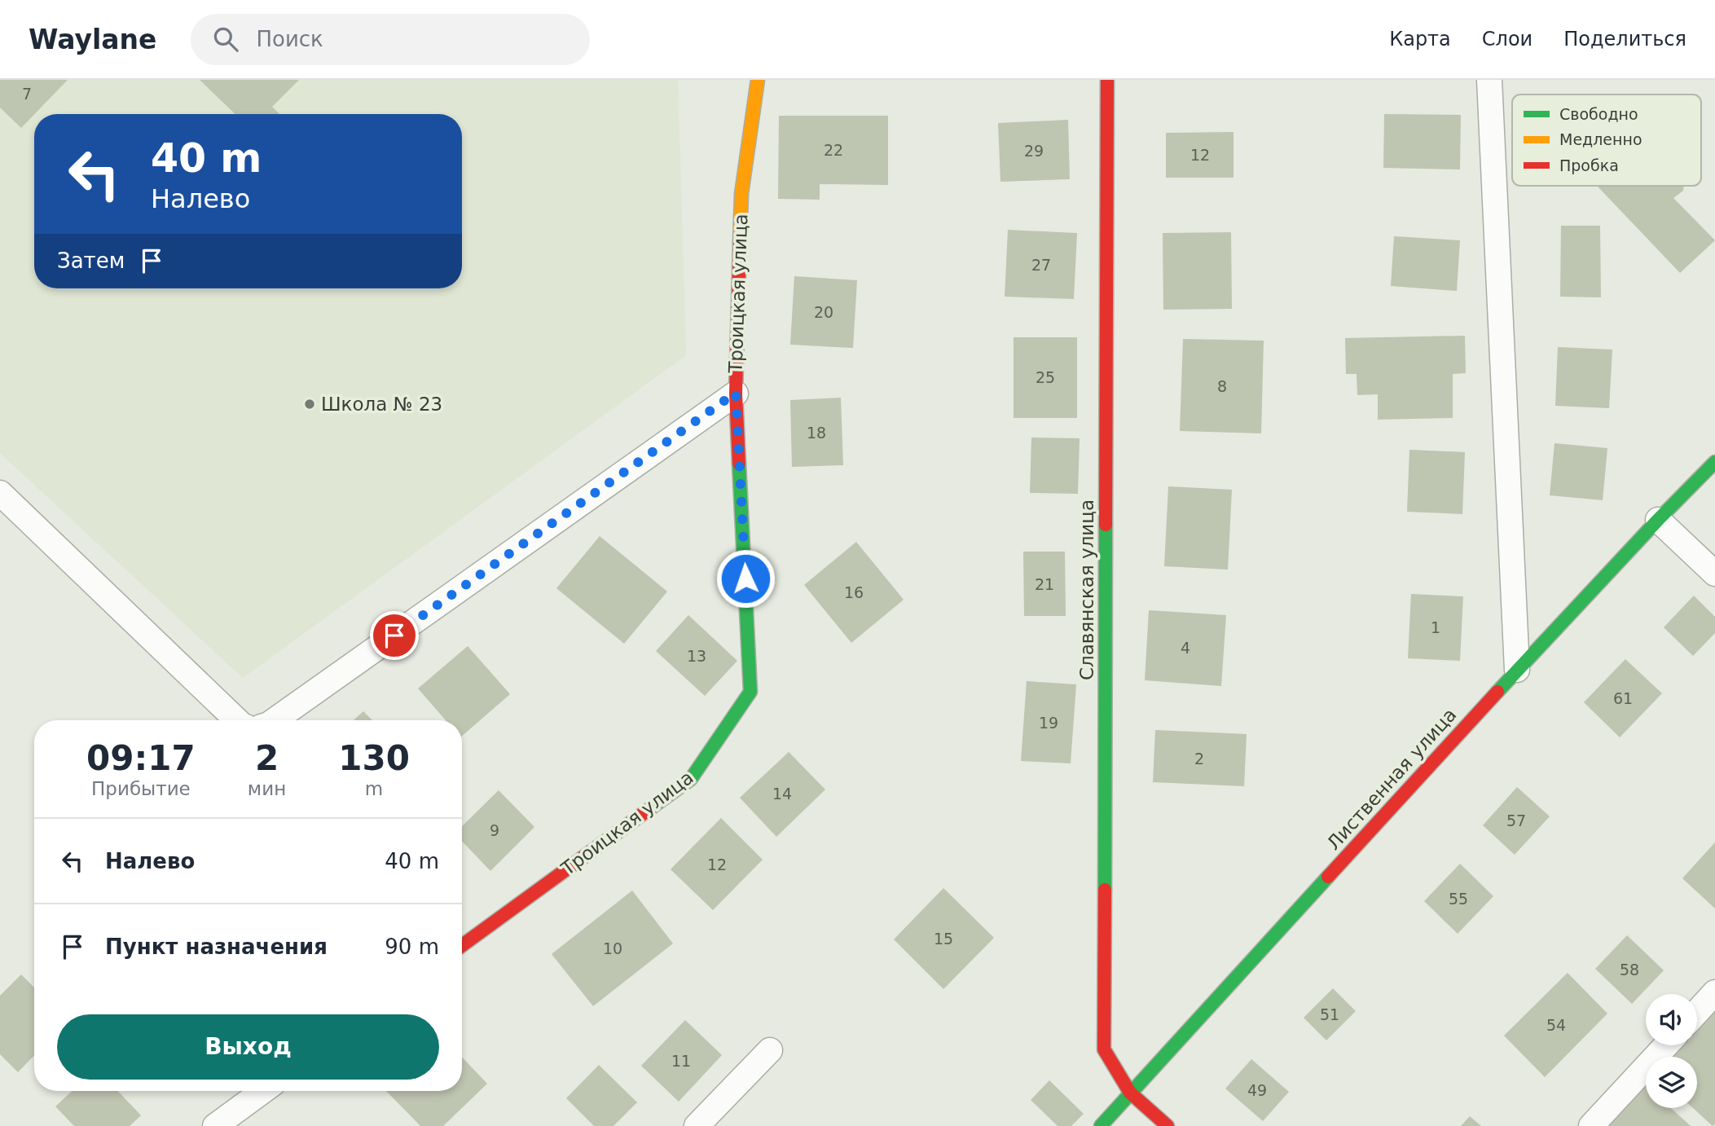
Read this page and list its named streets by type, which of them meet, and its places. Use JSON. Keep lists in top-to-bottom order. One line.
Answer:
{"streets":{"street":["Троицкая улица","Славянская улица","Лиственная улица"]},"crossings":[["Славянская улица","Лиственная улица"]],"places":["Школа № 23"],"house_numbers":["7","22","29","12","27","20","25","8","18","21","16","1","4","13","61","19","2","14","57","9","12","55","15","10","58","51","54","11","49"],"legend":["Свободно","Медленно","Пробка"],"page":{"header":"Waylane","search":"Поиск","nav":["Карта","Слои","Поделиться"],"turn":["40 m","Налево"],"then":"Затем","eta":["09:17","Прибытие","2","мин","130","m"],"list":[{"name":"Налево","value":"40 m"},{"name":"Пункт назначения","value":"90 m"}],"buttons":"Выход"}}
